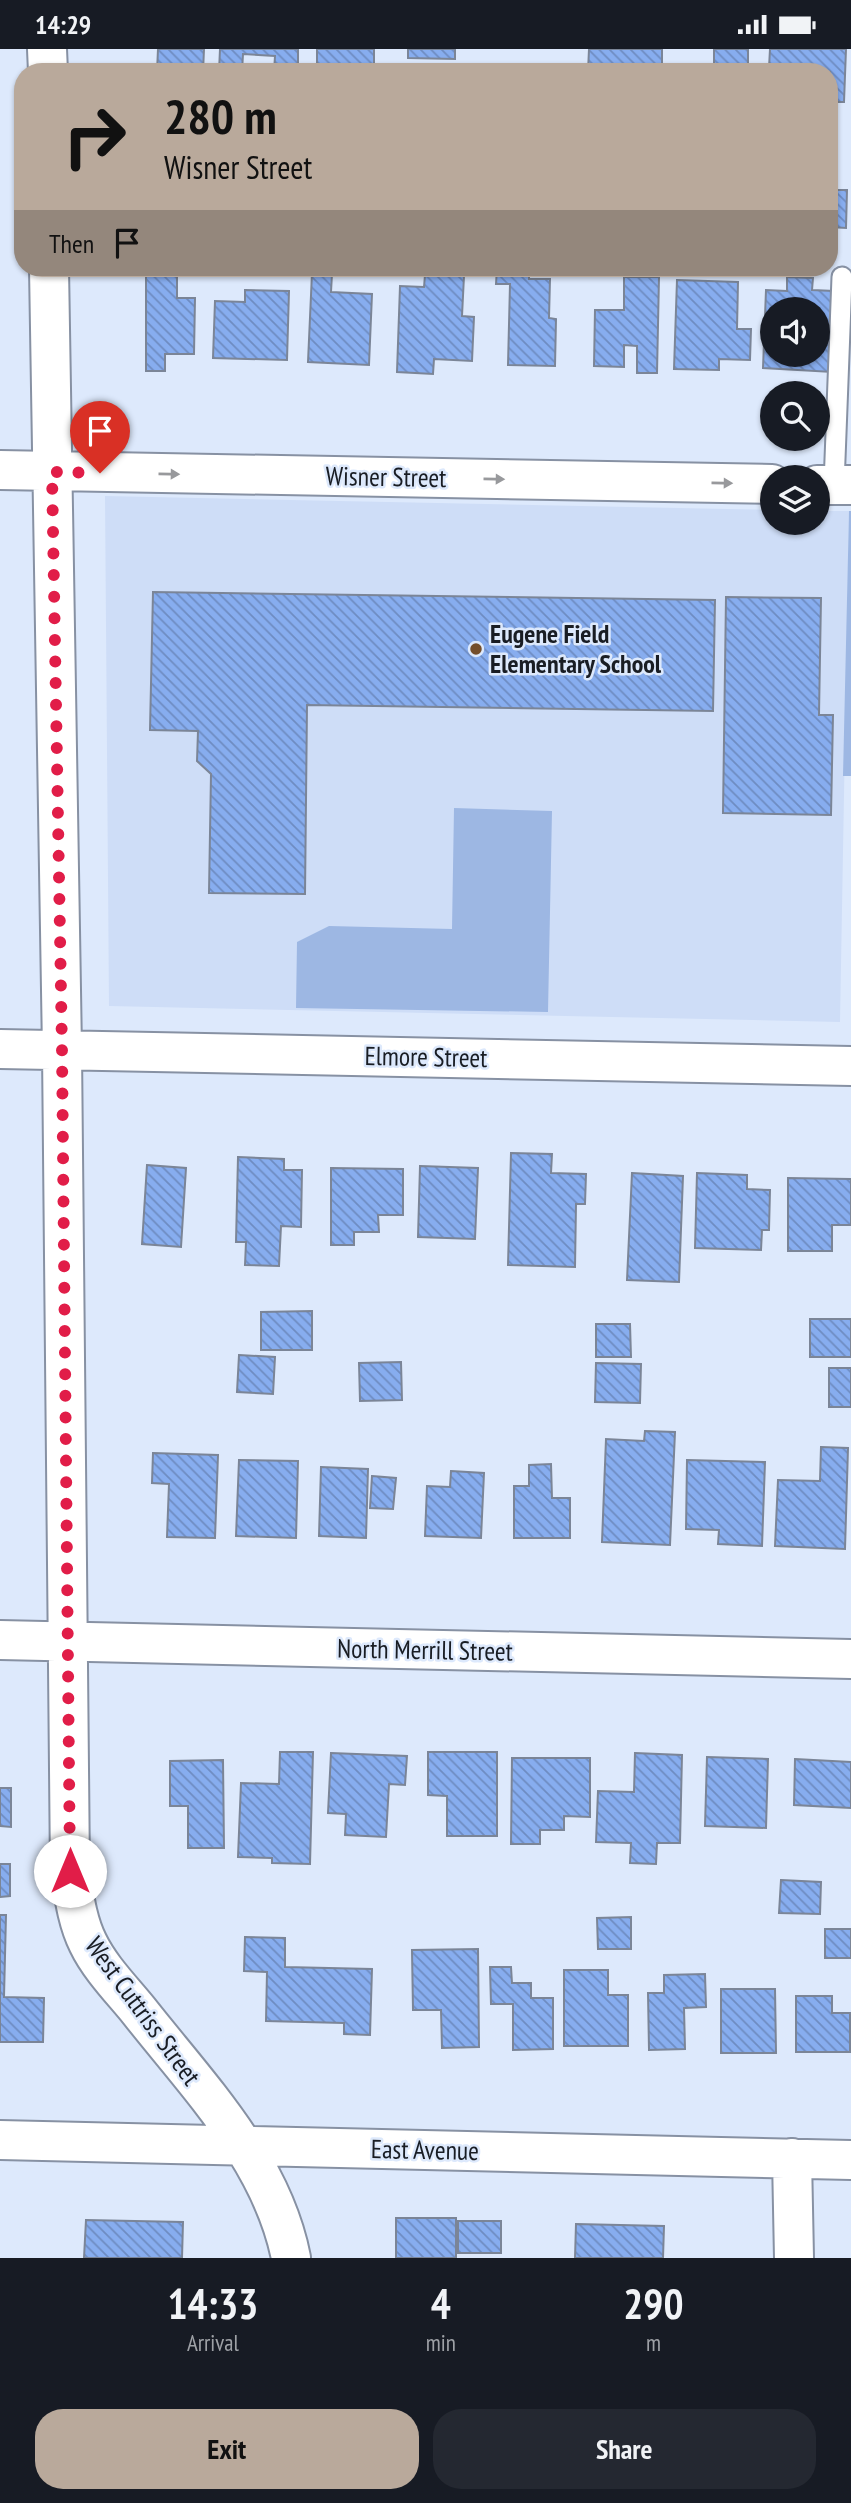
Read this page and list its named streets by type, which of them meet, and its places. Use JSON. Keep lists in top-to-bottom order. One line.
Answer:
{"streets":{"street":["Wisner Street","Elmore Street","North Merrill Street","West Cuttriss Street","East Avenue"]},"crossings":[["Wisner Street","West Cuttriss Street"],["Elmore Street","West Cuttriss Street"],["North Merrill Street","West Cuttriss Street"],["West Cuttriss Street","East Avenue"]],"one_way":["Wisner Street"],"places":["Eugene Field Elementary School"],"page":{"status":"14:29","turn":["280 m","Wisner Street"],"then":"Then","eta":["14:33","Arrival","4","min","290","m"],"buttons":["Exit","Share"]}}
